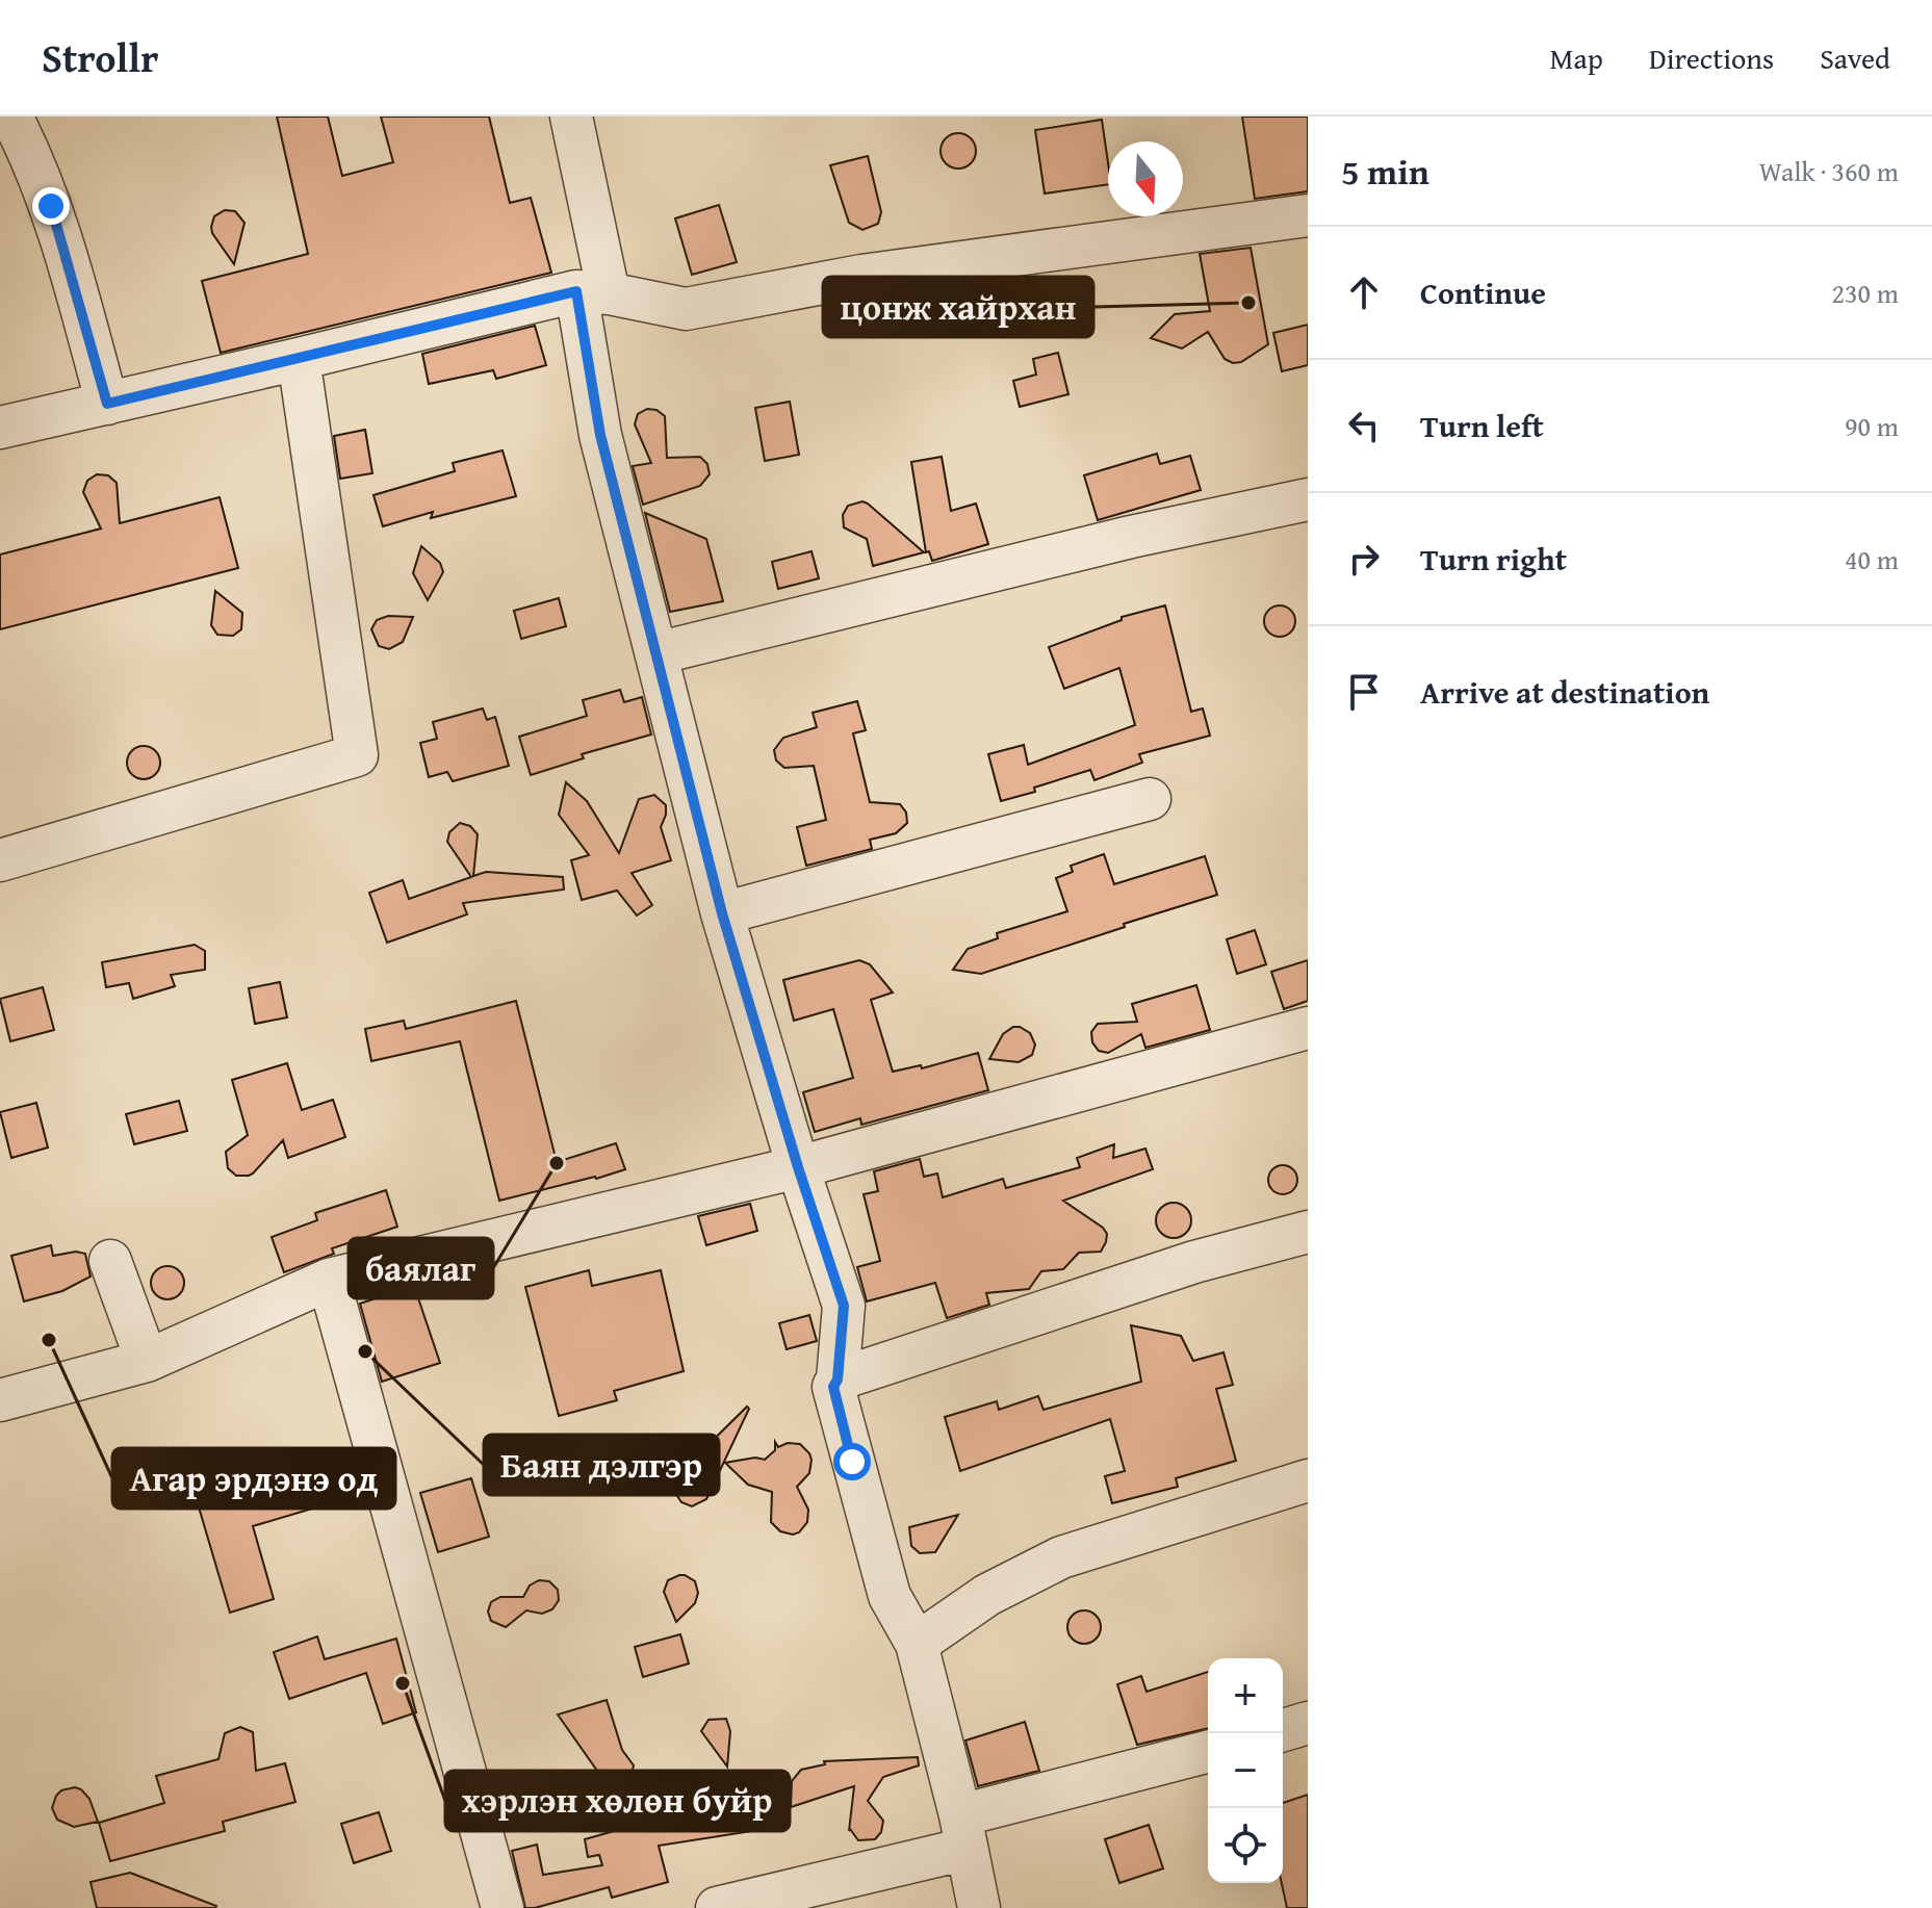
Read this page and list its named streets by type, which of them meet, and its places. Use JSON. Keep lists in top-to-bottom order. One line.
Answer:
{"places":["цонж хайрхан","баялаг","Агар эрдэнэ од","Баян дэлгэр","хэрлэн хөлөн буйр"],"north":"bottom","page":{"header":"Strollr","nav":["Map","Directions","Saved"],"heading":["5 min","Walk · 360 m"],"list":[["Continue","230 m"],["Turn left","90 m"],["Turn right","40 m"],"Arrive at destination"],"map_buttons":["+","−"]}}
